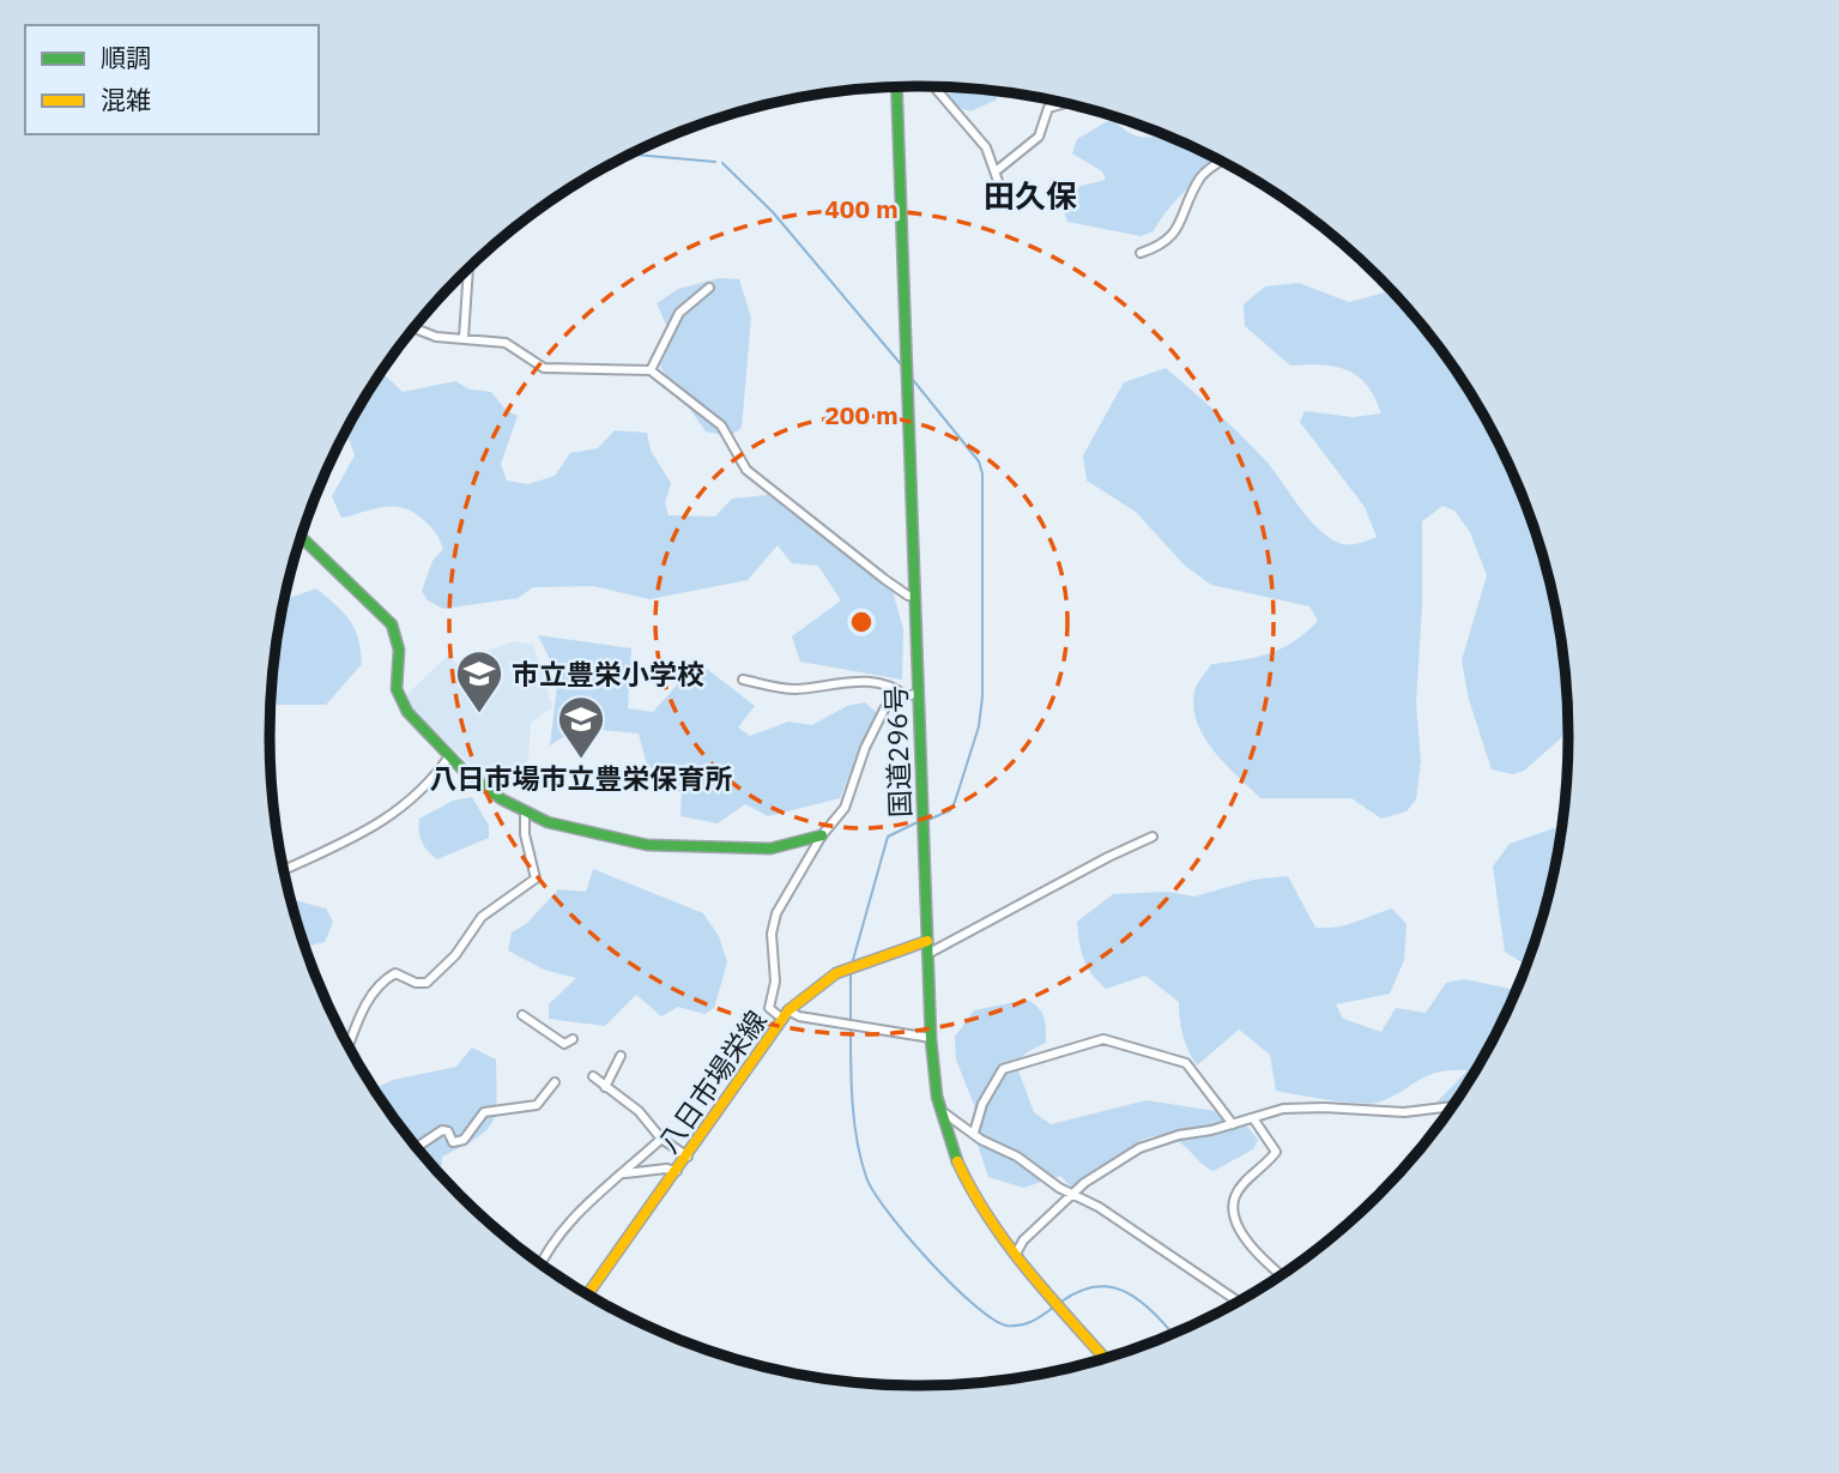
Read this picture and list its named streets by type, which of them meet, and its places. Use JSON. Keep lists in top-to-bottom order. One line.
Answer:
{"streets":{"main road":["国道296号","八日市場栄線"]},"crossings":[["国道296号","八日市場栄線"]],"districts":["田久保"],"places":{"school or university":["市立豊栄小学校","八日市場市立豊栄保育所"]},"legend":["順調","混雑"],"rings":["400 m","200 m"]}
